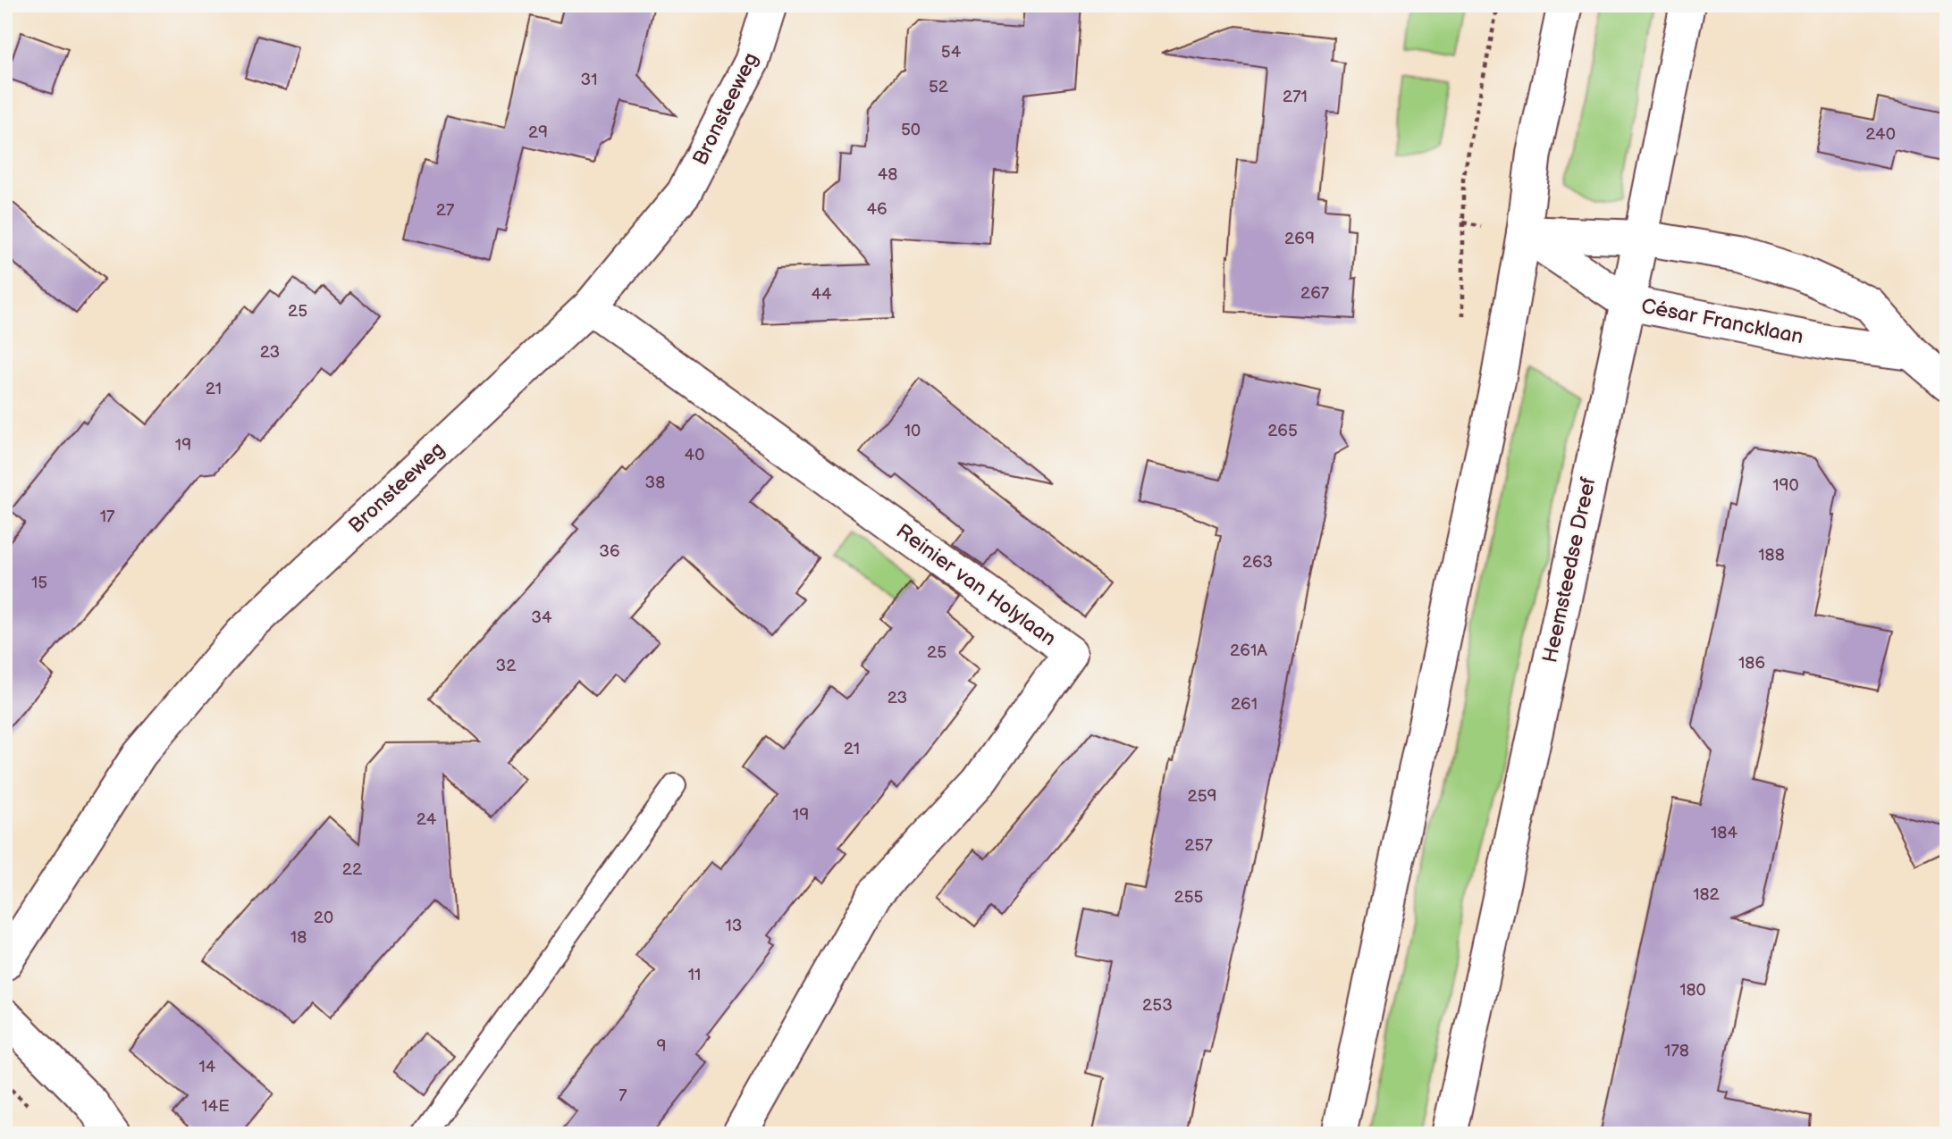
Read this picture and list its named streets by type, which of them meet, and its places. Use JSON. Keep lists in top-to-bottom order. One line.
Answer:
{"streets":{"main road":["Bronsteeweg","César Francklaan","Heemsteedse Dreef","Reinier van Holylaan"]},"crossings":[["Bronsteeweg","Reinier van Holylaan"],["César Francklaan","Heemsteedse Dreef"]],"house_numbers":["54","31","52","271","50","29","240","48","46","27","269","267","44","25","23","21","10","265","19","40","38","190","17","36","188","263","15","34","261A","25","186","32","23","261","21","259","19","24","184","257","22","182","255","20","13","18","11","180","253","9","178","14","7","14E"]}
